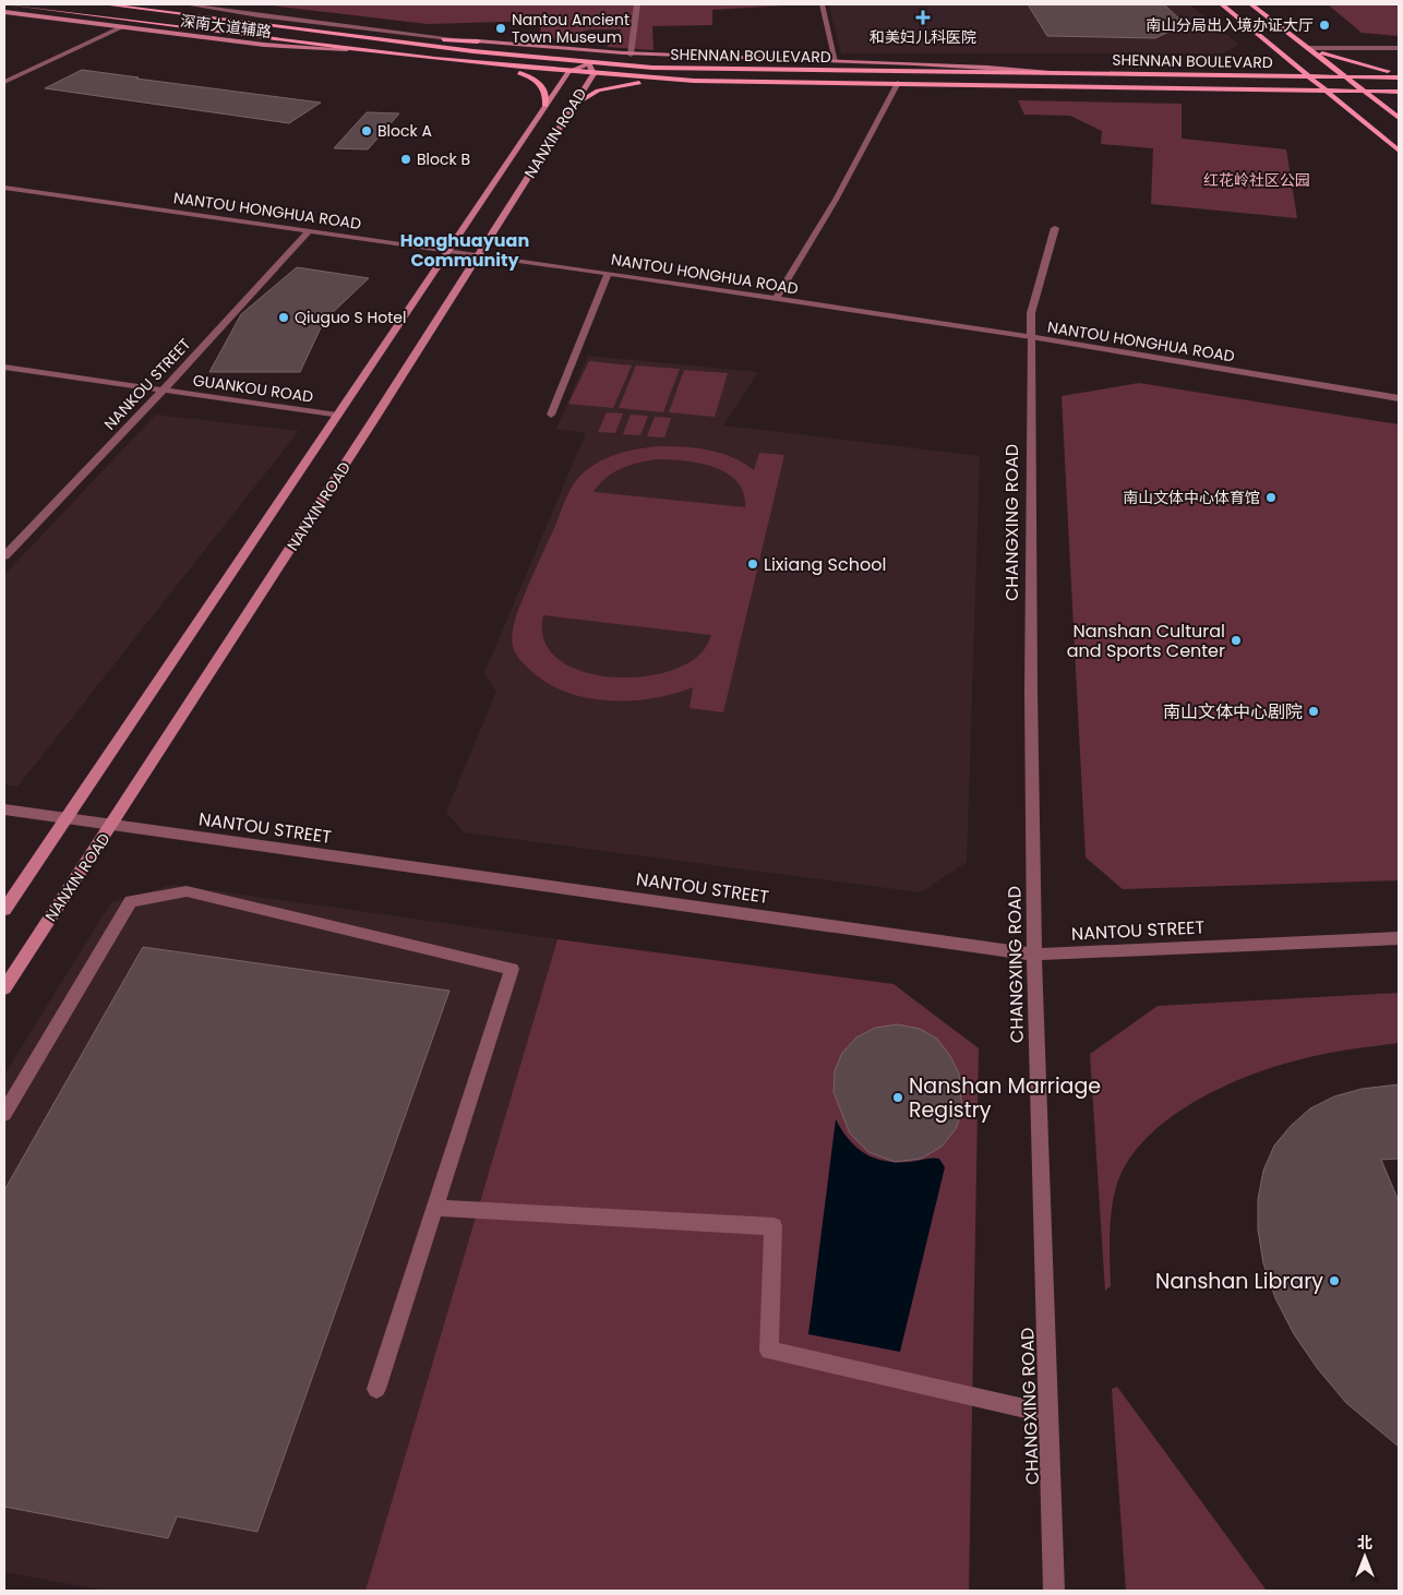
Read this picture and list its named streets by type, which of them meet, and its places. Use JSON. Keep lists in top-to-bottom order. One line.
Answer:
{"streets":{"main road":["深南大道辅路","SHENNAN BOULEVARD","NANXIN ROAD"],"street":["NANTOU HONGHUA ROAD","NANKOU STREET","GUANKOU ROAD","CHANGXING ROAD","NANTOU STREET"]},"crossings":[["深南大道辅路","SHENNAN BOULEVARD"],["SHENNAN BOULEVARD","NANXIN ROAD"],["NANXIN ROAD","NANTOU HONGHUA ROAD"],["NANXIN ROAD","GUANKOU ROAD"],["NANXIN ROAD","NANTOU STREET"],["NANTOU HONGHUA ROAD","NANKOU STREET"],["NANTOU HONGHUA ROAD","CHANGXING ROAD"],["NANKOU STREET","GUANKOU ROAD"],["CHANGXING ROAD","NANTOU STREET"]],"districts":["Honghuayuan Community"],"parks":["红花岭社区公园"],"places":{"health":["和美妇儿科医院"],"other":["南山分局出入境办证大厅","Nantou Ancient Town Museum","Block A","Block B","Qiuguo S Hotel","南山文体中心体育馆","Lixiang School","Nanshan Cultural and Sports Center","南山文体中心剧院","Nanshan Marriage Registry","Nanshan Library"]},"north":"top"}
